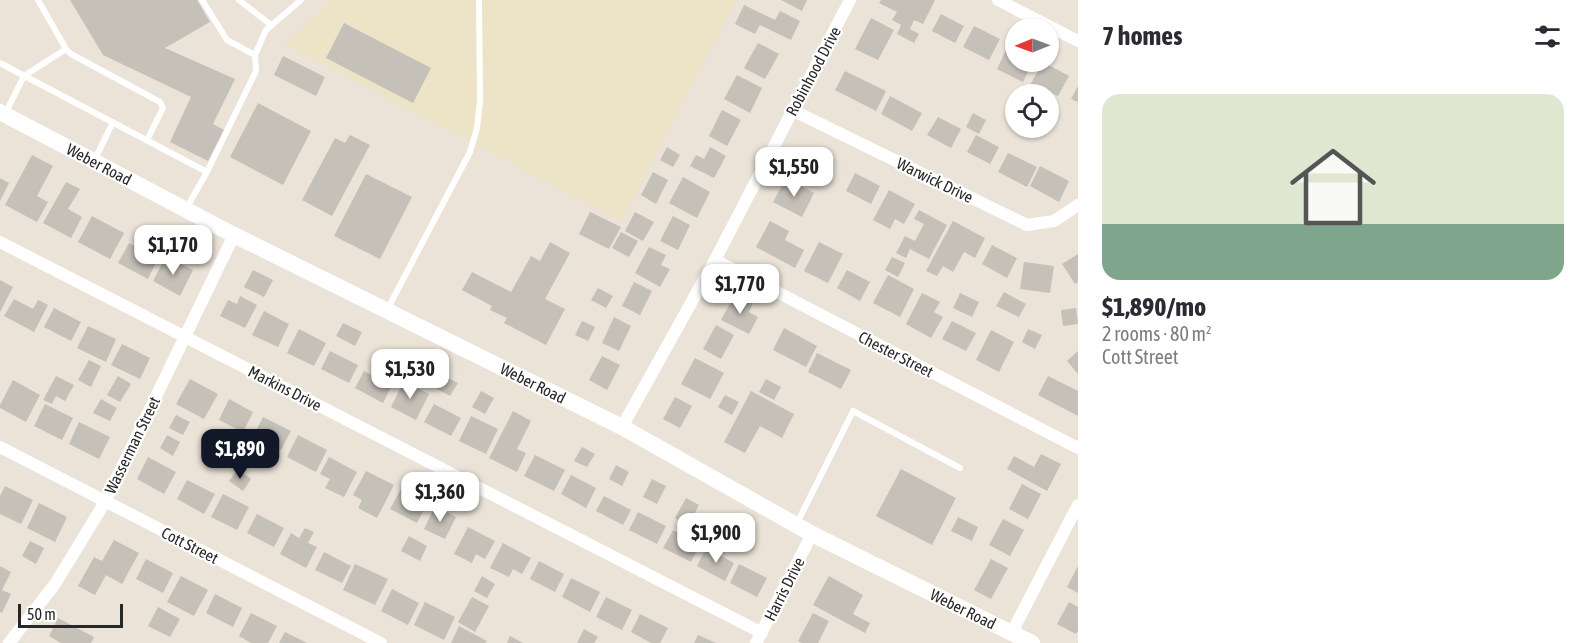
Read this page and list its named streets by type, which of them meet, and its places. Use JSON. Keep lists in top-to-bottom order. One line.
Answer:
{"streets":{"main road":["Weber Road"],"street":["Robinhood Drive","Warwick Drive","Chester Street","Markins Drive","Wasserman Street","Cott Street","Harris Drive"]},"crossings":[["Robinhood Drive","Weber Road"],["Robinhood Drive","Warwick Drive"],["Robinhood Drive","Chester Street"],["Weber Road","Wasserman Street"],["Weber Road","Harris Drive"],["Markins Drive","Wasserman Street"],["Markins Drive","Harris Drive"],["Wasserman Street","Cott Street"]],"scale_bar":"50 m","north":"left","page":{"heading":"7 homes","list":[{"name":"$1,890/mo","note":"2 rooms · 80 m² · Cott Street"}],"price":["$1,550","$1,170","$1,770","$1,530","$1,890","$1,360","$1,900"],"scale":"50 m"}}
